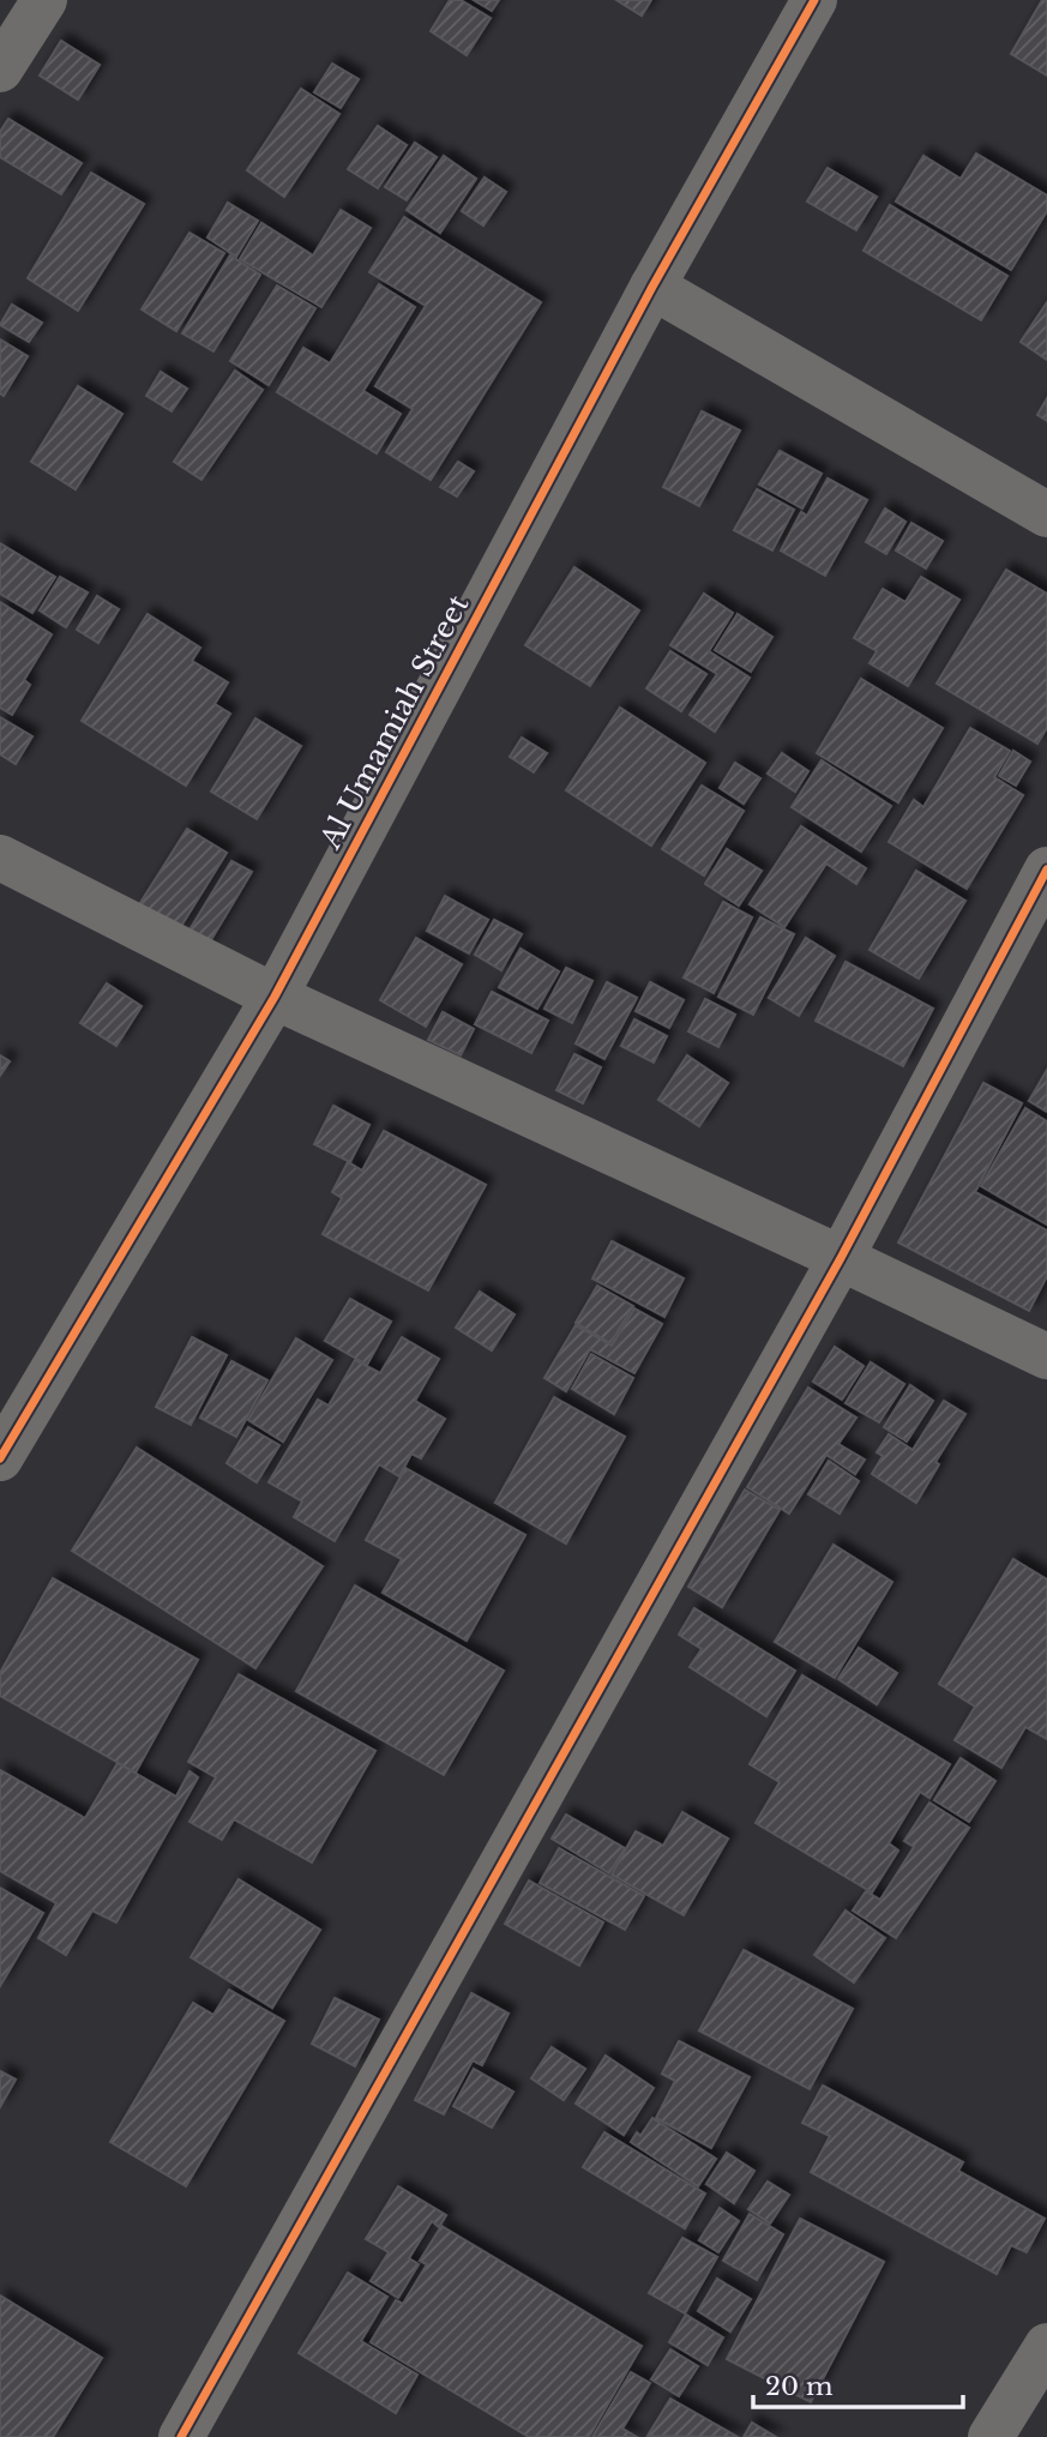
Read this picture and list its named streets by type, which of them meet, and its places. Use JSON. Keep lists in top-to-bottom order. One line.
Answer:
{"streets":{"street":["Al Umamiah Street"]},"scale_bar":"20 m"}
